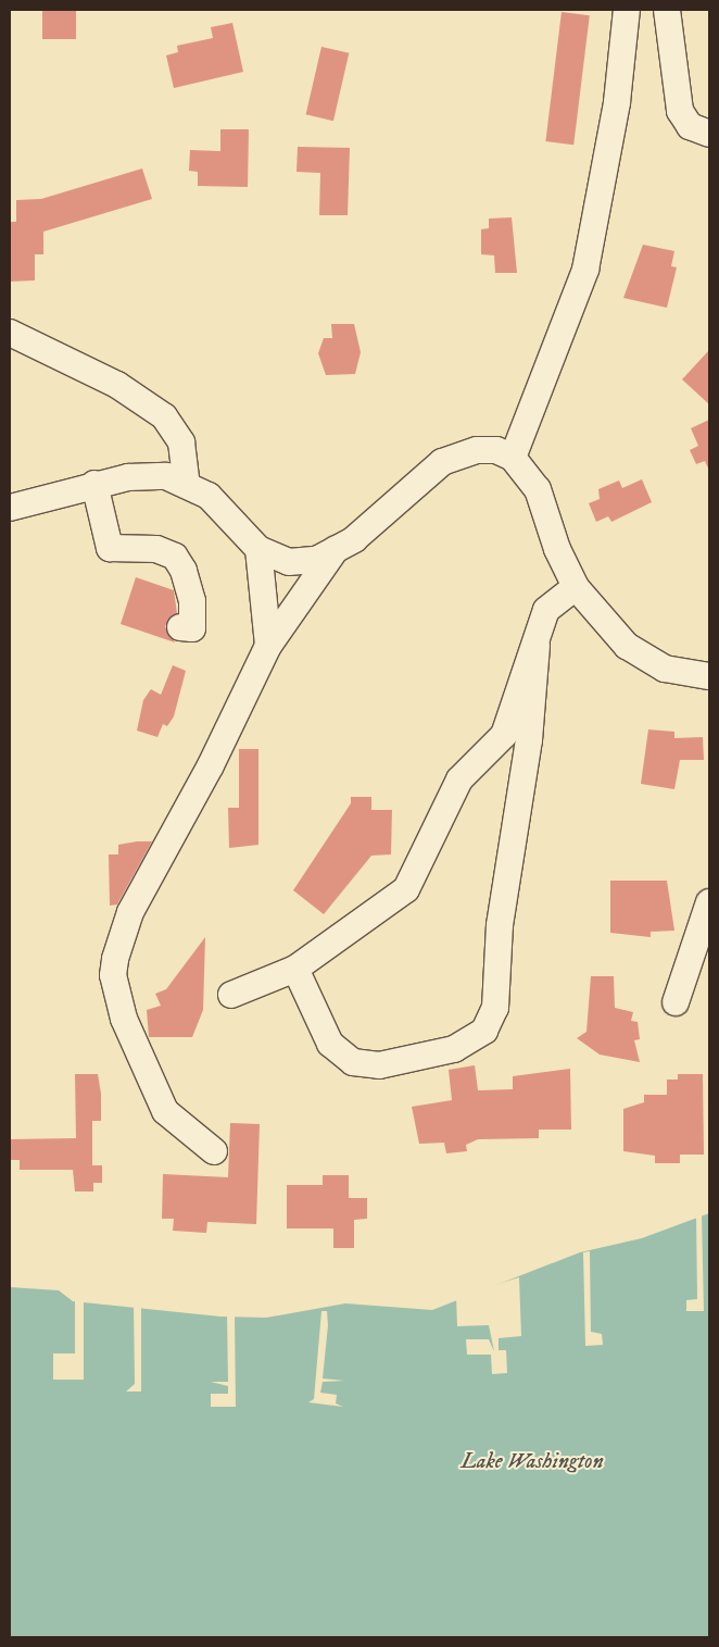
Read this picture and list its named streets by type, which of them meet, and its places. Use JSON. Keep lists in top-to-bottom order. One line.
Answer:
{"water":["Lake Washington"]}
